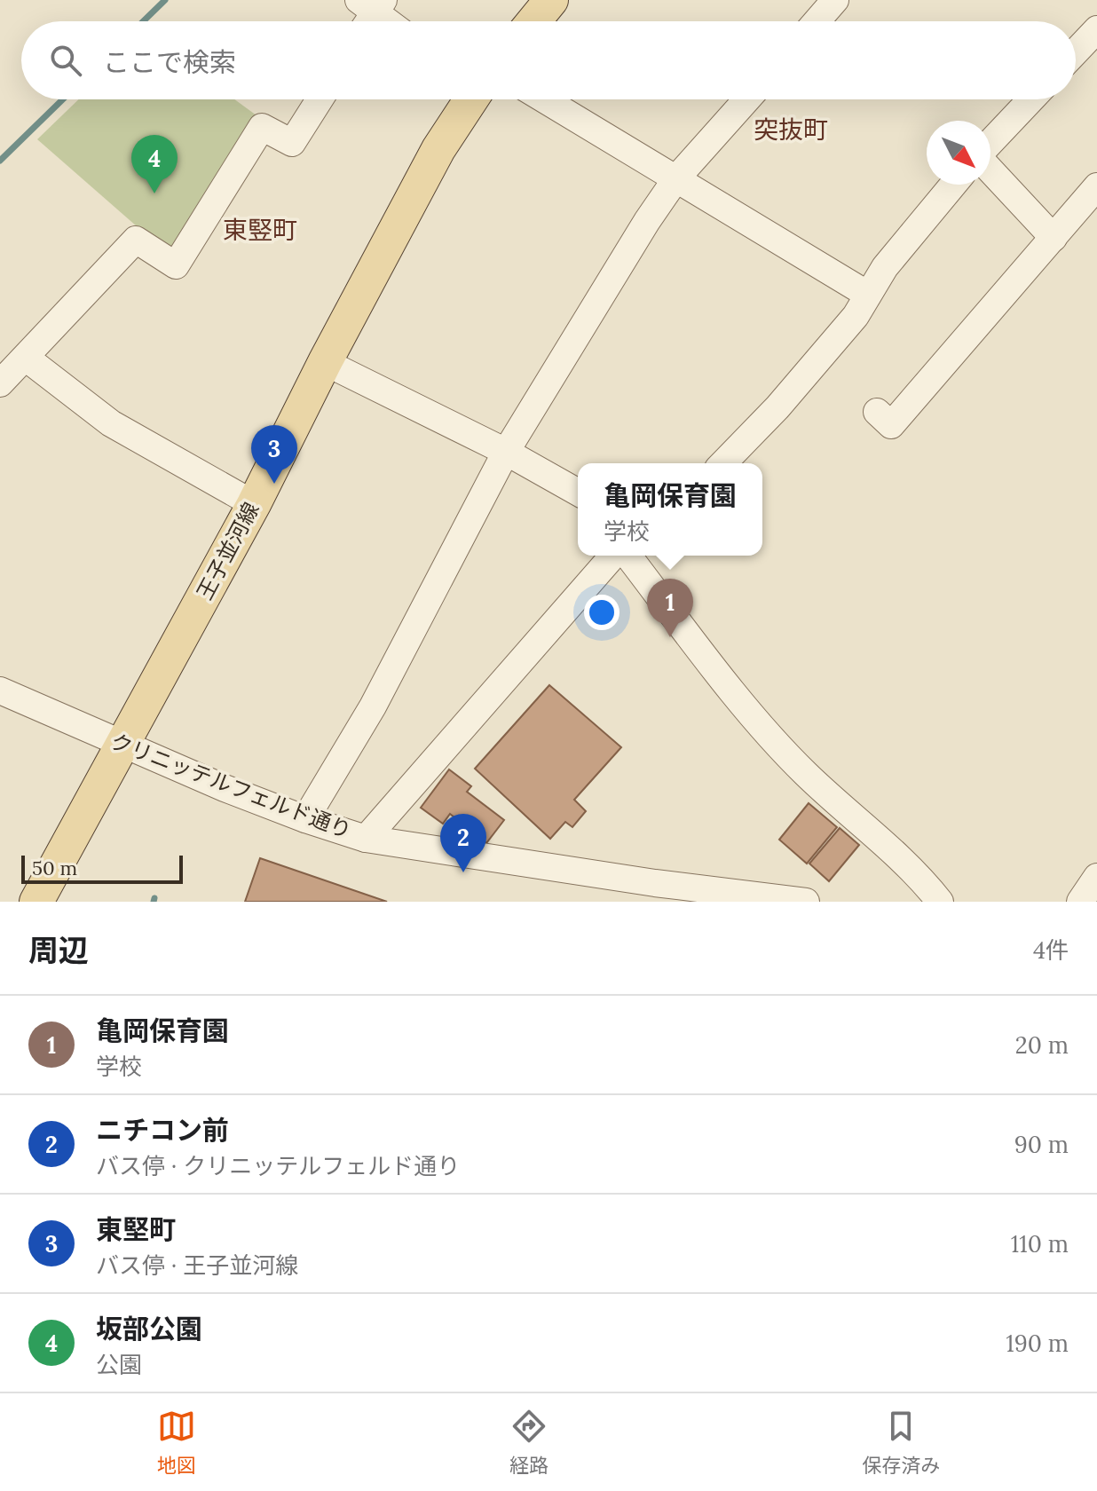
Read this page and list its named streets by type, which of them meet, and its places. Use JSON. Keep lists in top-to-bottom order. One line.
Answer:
{"streets":{"main road":["王子並河線"],"street":["クリニッテルフェルド通り"]},"crossings":[["王子並河線","クリニッテルフェルド通り"]],"districts":["突抜町","東竪町"],"scale_bar":"50 m","north":"bottom right","page":{"search":"ここで検索","pins":["4","3","1","2"],"popup":["亀岡保育園","学校"],"scale":"50 m","heading":["周辺","4件"],"list":[{"mark":"1","name":"亀岡保育園","note":"学校","value":"20 m"},{"mark":"2","name":"ニチコン前","note":"バス停 · クリニッテルフェルド通り","value":"90 m"},{"mark":"3","name":"東堅町","note":"バス停 · 王子並河線","value":"110 m"},{"mark":"4","name":"坂部公園","note":"公園","value":"190 m"}],"nav":["地図","経路","保存済み"]}}
